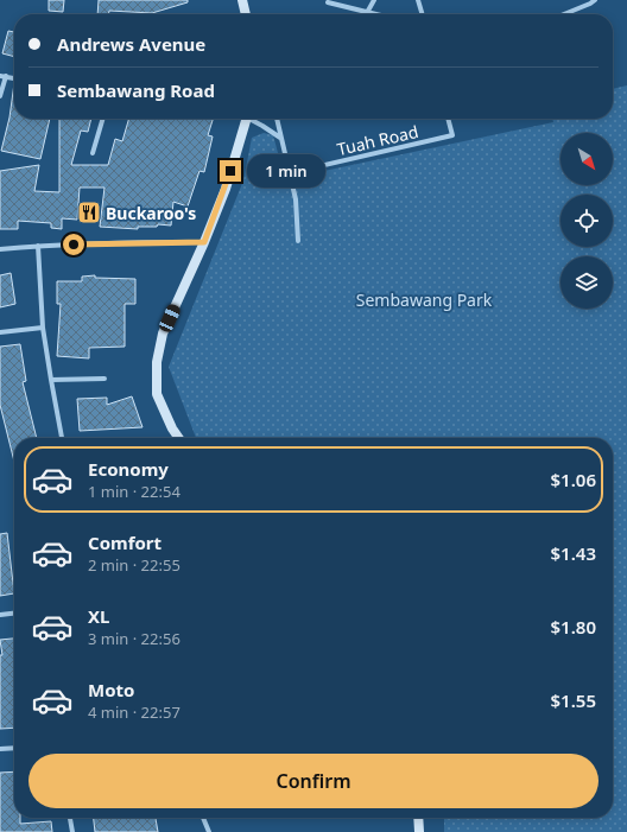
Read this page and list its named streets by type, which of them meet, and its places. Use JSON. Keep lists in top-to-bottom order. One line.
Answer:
{"streets":{"street":["Tuah Road"]},"parks":["Sembawang Park"],"places":{"restaurant":["Buckaroo's"]},"north":"bottom right","page":{"banner":["Andrews Avenue","Sembawang Road"],"bubble":"1 min","list":[{"name":"Economy","note":"1 min · 22:54","value":"$1.06"},{"name":"Comfort","note":"2 min · 22:55","value":"$1.43"},{"name":"XL","note":"3 min · 22:56","value":"$1.80"},{"name":"Moto","note":"4 min · 22:57","value":"$1.55"}],"buttons":"Confirm"}}
